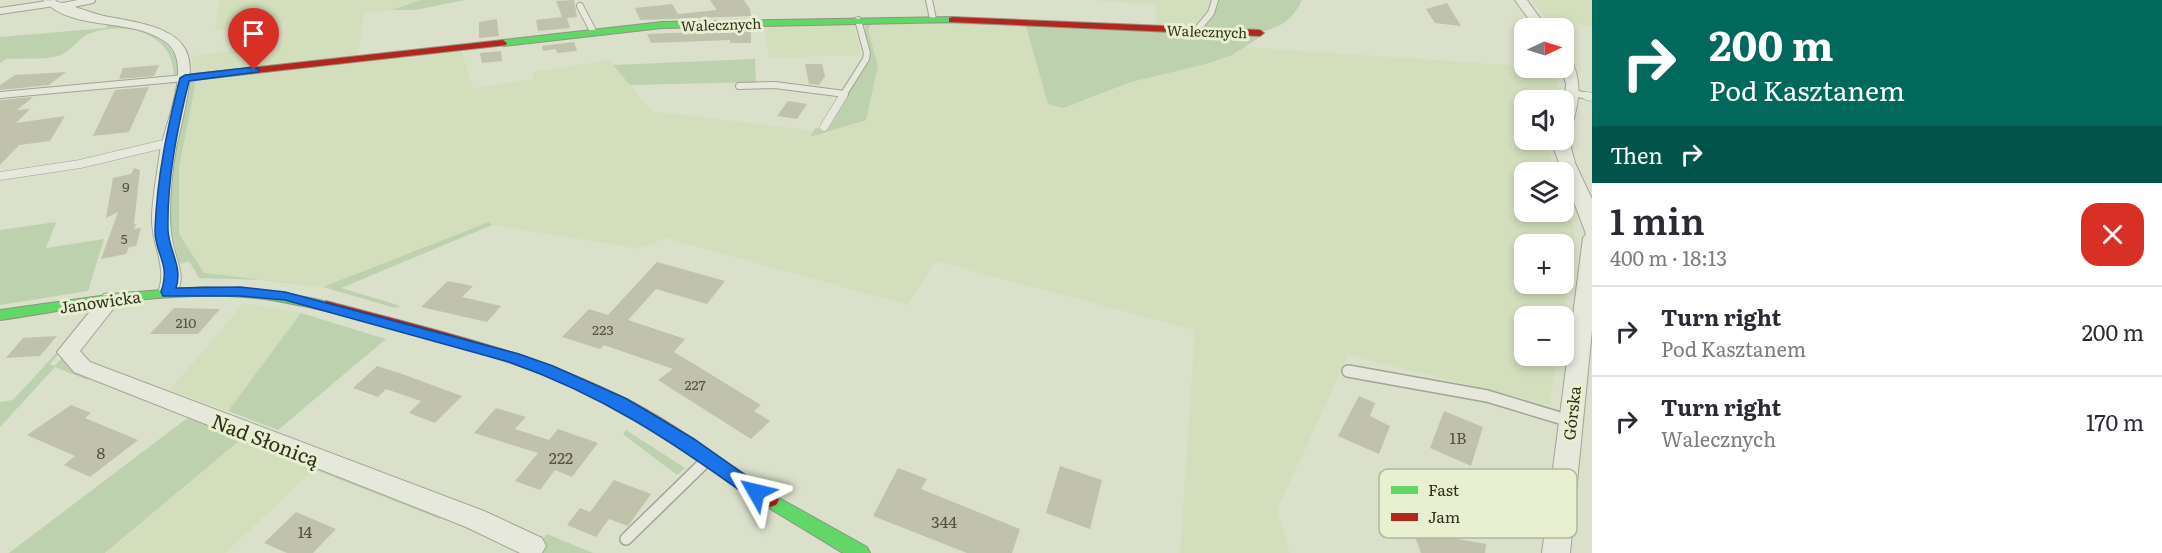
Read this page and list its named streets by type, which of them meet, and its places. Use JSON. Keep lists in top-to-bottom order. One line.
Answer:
{"streets":{"street":["Walecznych","Janowicka","Górska","Nad Słonicą"]},"crossings":[["Janowicka","Nad Słonicą"]],"house_numbers":["9","5","210","223","227","1B","8","222","344","14"],"legend":["Fast","Jam"],"north":"right","page":{"turn":["200 m","Pod Kasztanem"],"map_buttons":["+","−"],"then":"Then","heading":["1 min","400 m · 18:13"],"list":[{"name":"Turn right","note":"Pod Kasztanem","value":"200 m"},{"name":"Turn right","note":"Walecznych","value":"170 m"}]}}
